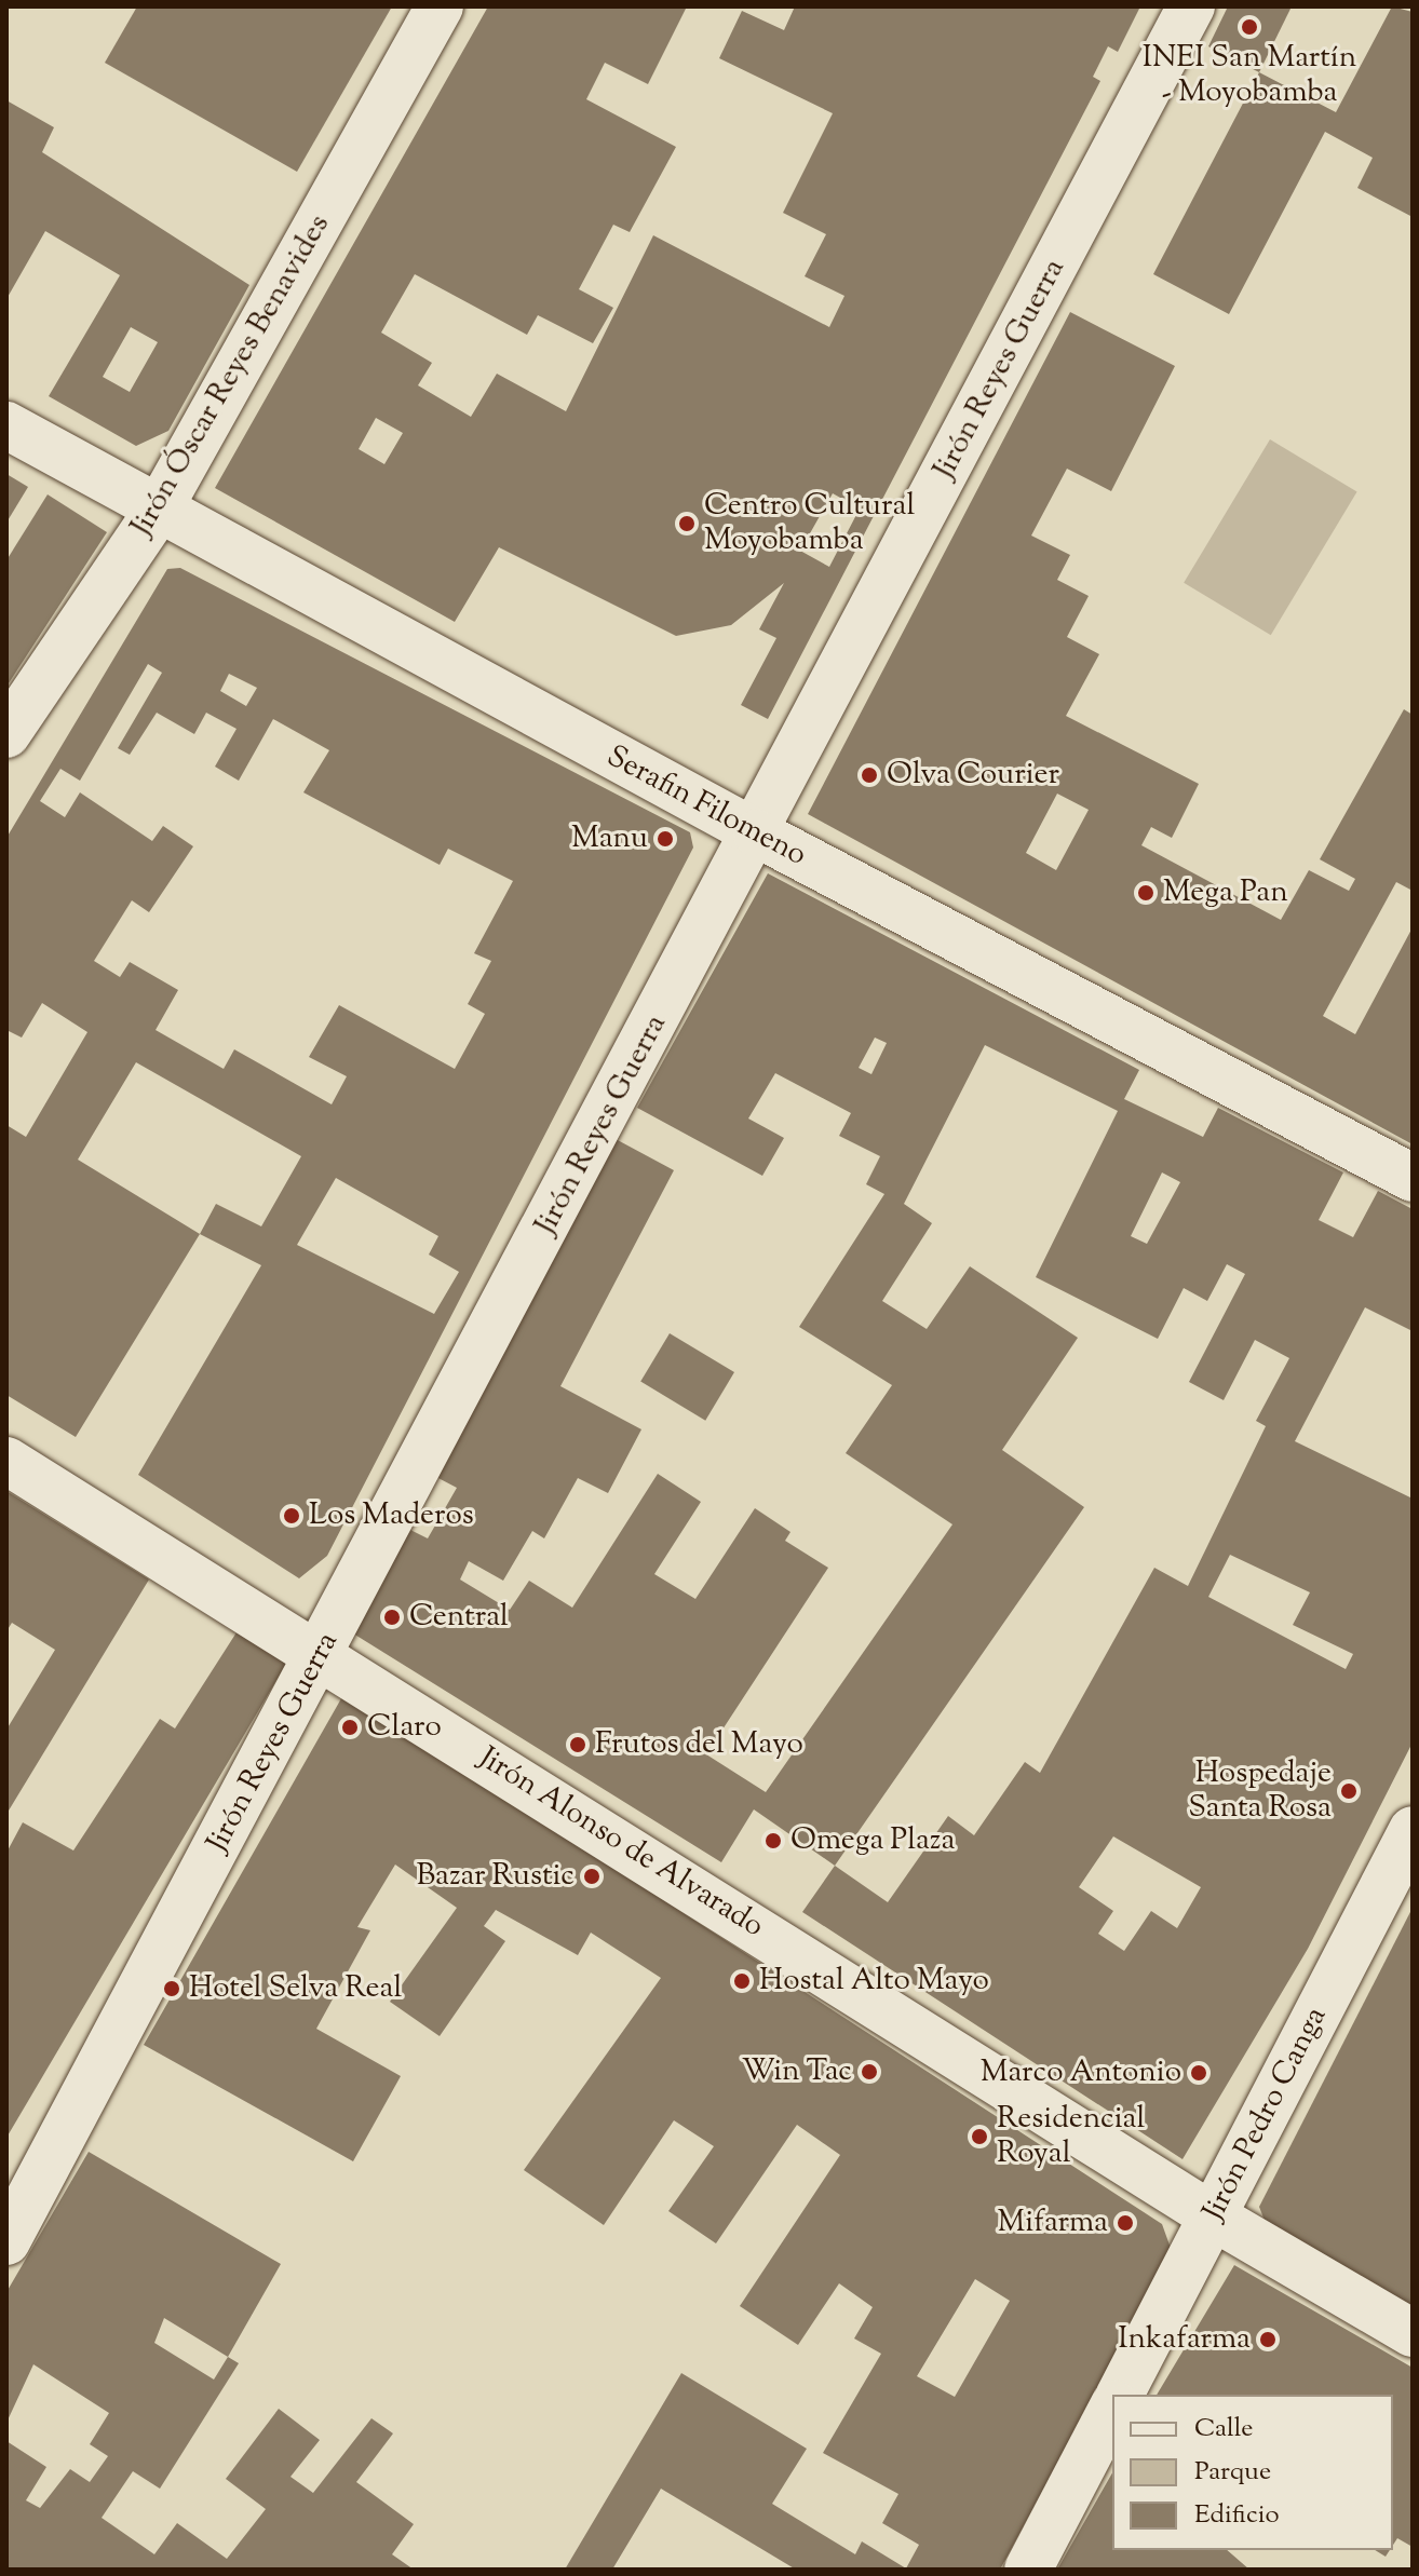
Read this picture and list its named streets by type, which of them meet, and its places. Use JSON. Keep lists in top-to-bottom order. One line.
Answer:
{"streets":{"street":["Jirón Reyes Guerra","Jirón Óscar Reyes Benavides","Serafin Filomeno","Jirón Alonso de Alvarado","Jirón Pedro Canga"]},"crossings":[["Jirón Reyes Guerra","Serafin Filomeno"],["Jirón Reyes Guerra","Jirón Alonso de Alvarado"],["Jirón Óscar Reyes Benavides","Serafin Filomeno"],["Jirón Alonso de Alvarado","Jirón Pedro Canga"]],"places":["INEI San Martín - Moyobamba","Centro Cultural Moyobamba","Olva Courier","Manu","Mega Pan","Los Maderos","Central","Claro","Frutos del Mayo","Hospedaje Santa Rosa","Omega Plaza","Bazar Rustic","Hostal Alto Mayo","Hotel Selva Real","Win Tac","Marco Antonio","Residencial Royal","Mifarma","Inkafarma"],"legend":["Calle","Parque","Edificio"]}
